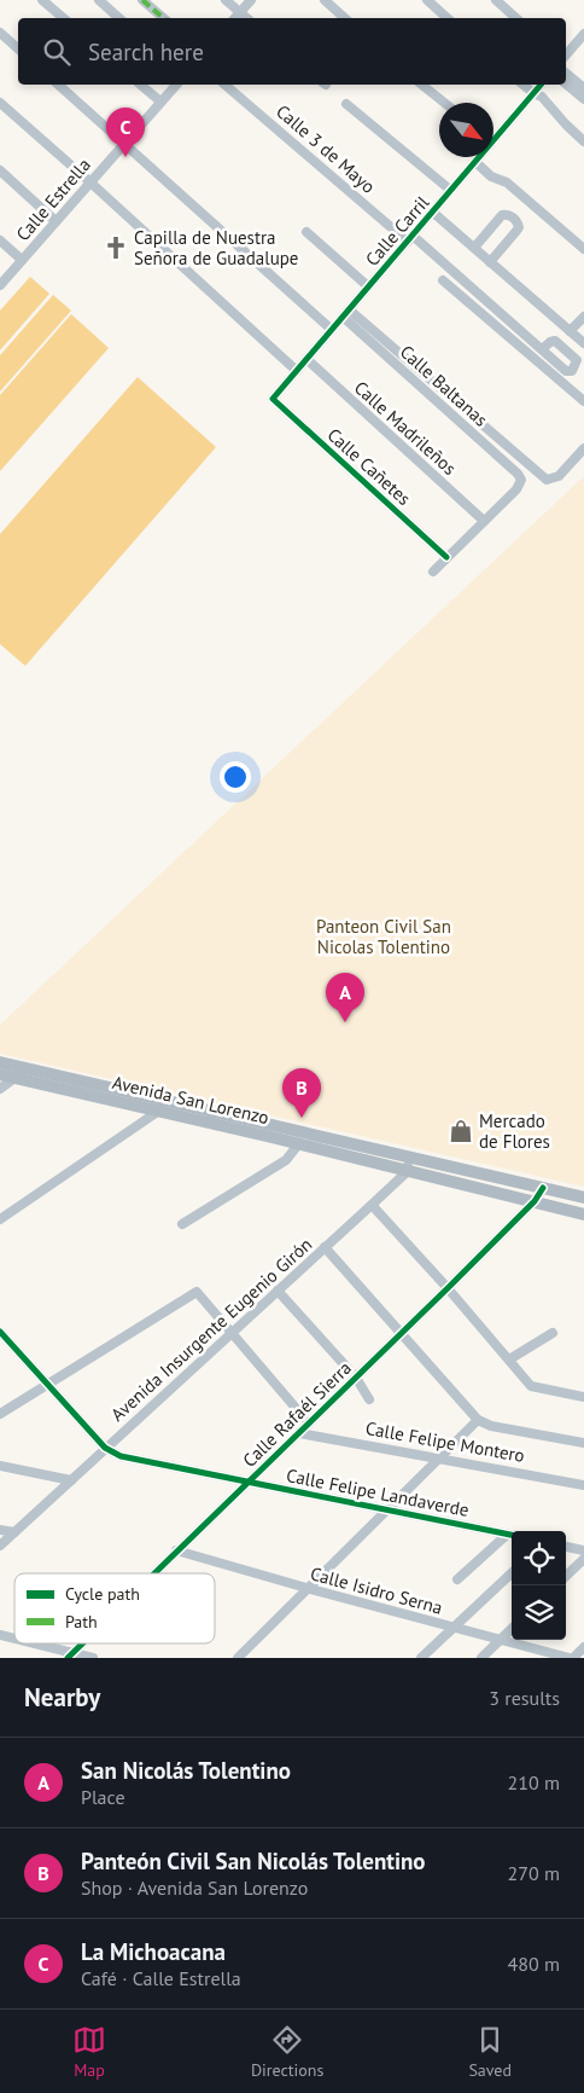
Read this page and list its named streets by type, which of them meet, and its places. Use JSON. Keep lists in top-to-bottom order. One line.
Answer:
{"streets":{"main road":["Avenida San Lorenzo"],"street":["Calle 3 de Mayo","Calle Estrella","Calle Carril","Calle Baltanas","Calle Madrileños","Calle Cañetes","Avenida Insurgente Eugenio Girón","Calle Rafaél Sierra","Calle Felipe Montero","Calle Felipe Landaverde","Calle Isidro Serna"]},"crossings":[["Calle 3 de Mayo","Calle Carril"],["Calle Carril","Calle Baltanas"],["Calle Carril","Calle Madrileños"],["Calle Carril","Calle Cañetes"],["Calle Baltanas","Calle Madrileños"],["Avenida San Lorenzo","Avenida Insurgente Eugenio Girón"],["Avenida San Lorenzo","Calle Rafaél Sierra"],["Avenida Insurgente Eugenio Girón","Calle Felipe Landaverde"],["Calle Rafaél Sierra","Calle Felipe Montero"],["Calle Rafaél Sierra","Calle Felipe Landaverde"],["Calle Rafaél Sierra","Calle Isidro Serna"]],"parks":["Panteon Civil San Nicolas Tolentino"],"places":{"church":["Capilla de Nuestra Señora de Guadalupe"],"shop":["Mercado de Flores"]},"legend":["Cycle path","Path"],"north":"bottom right","page":{"search":"Search here","pins":["C","A","B"],"heading":["Nearby","3 results"],"list":[{"mark":"A","name":"San Nicolás Tolentino","note":"Place","value":"210 m"},{"mark":"B","name":"Panteón Civil San Nicolás Tolentino","note":"Shop · Avenida San Lorenzo","value":"270 m"},{"mark":"C","name":"La Michoacana","note":"Café · Calle Estrella","value":"480 m"}],"nav":["Map","Directions","Saved"]}}
